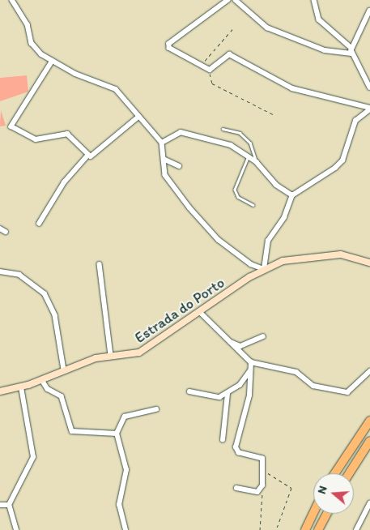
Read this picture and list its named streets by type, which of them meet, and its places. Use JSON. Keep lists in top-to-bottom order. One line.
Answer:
{"streets":{"street":["Estrada do Porto"]},"north":"left"}
